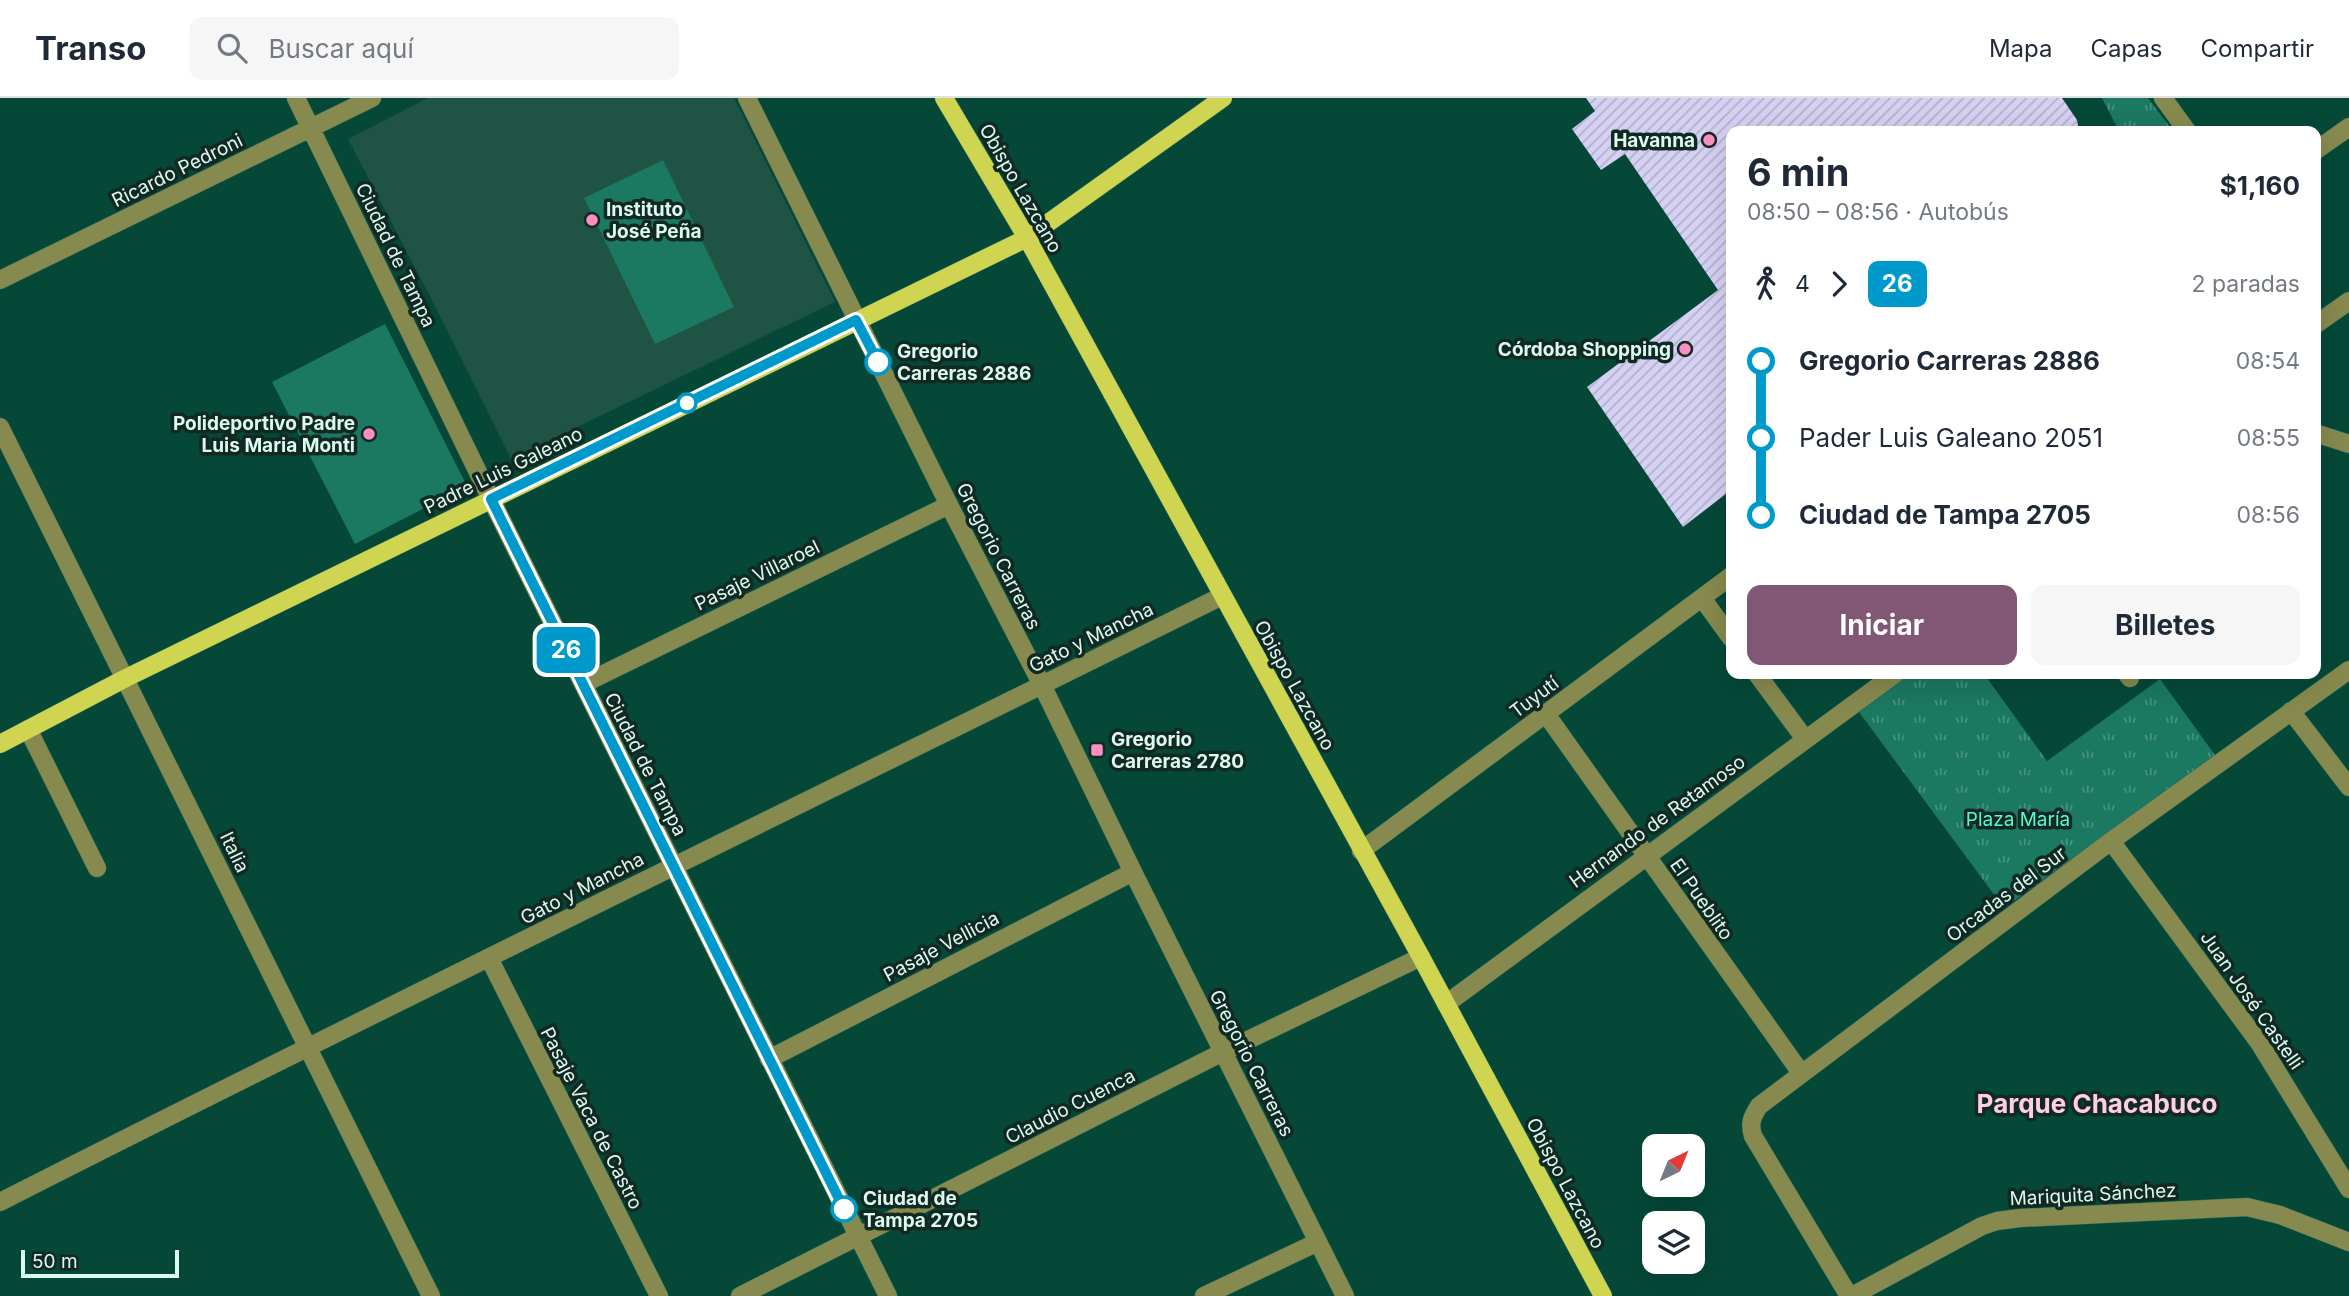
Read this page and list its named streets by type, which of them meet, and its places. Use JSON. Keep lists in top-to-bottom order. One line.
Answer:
{"streets":{"main road":["Obispo Lazcano","Padre Luis Galeano"],"street":["Ricardo Pedroni","Ciudad de Tampa","Gregorio Carreras","Pasaje Villaroel","Gato y Mancha","Tuyutí","Hernando de Retamoso","Italia","Orcadas del Sur","El Pueblito","Pasaje Vellicia","Juan José Castelli","Claudio Cuenca","Pasaje Vaca de Castro","Mariquita Sánchez"]},"crossings":[["Ricardo Pedroni","Ciudad de Tampa"],["Obispo Lazcano","Padre Luis Galeano"],["Obispo Lazcano","Gato y Mancha"],["Obispo Lazcano","Tuyutí"],["Obispo Lazcano","Hernando de Retamoso"],["Obispo Lazcano","Claudio Cuenca"],["Ciudad de Tampa","Padre Luis Galeano"],["Ciudad de Tampa","Pasaje Villaroel"],["Ciudad de Tampa","Gato y Mancha"],["Ciudad de Tampa","Pasaje Vellicia"],["Ciudad de Tampa","Claudio Cuenca"],["Padre Luis Galeano","Gregorio Carreras"],["Padre Luis Galeano","Italia"],["Gregorio Carreras","Pasaje Villaroel"],["Gregorio Carreras","Gato y Mancha"],["Gregorio Carreras","Pasaje Vellicia"],["Gregorio Carreras","Claudio Cuenca"],["Gato y Mancha","Italia"],["Gato y Mancha","Pasaje Vaca de Castro"],["Tuyutí","El Pueblito"],["Hernando de Retamoso","El Pueblito"],["Orcadas del Sur","El Pueblito"],["Orcadas del Sur","Juan José Castelli"],["Orcadas del Sur","Mariquita Sánchez"]],"districts":["Parque Chacabuco"],"parks":["Plaza María"],"places":{"other":["Havanna","Instituto José Peña","Córdoba Shopping","Gregorio Carreras 2886","Polideportivo Padre Luis Maria Monti","Ciudad de Tampa 2705"],"transit":["Gregorio Carreras 2780"]},"lines":["bus line 26"],"scale_bar":"50 m","north":"top right","page":{"header":"Transo","search":"Buscar aquí","nav":["Mapa","Capas","Compartir"],"on_map":"26","heading":["6 min","08:50 – 08:56 · Autobús","$1,160"],"legs":["4","26","2 paradas"],"list":[{"name":"Gregorio Carreras 2886","value":"08:54"},{"name":"Pader Luis Galeano 2051","value":"08:55"},{"name":"Ciudad de Tampa 2705","value":"08:56"}],"buttons":["Iniciar","Billetes"],"scale":"50 m"}}
